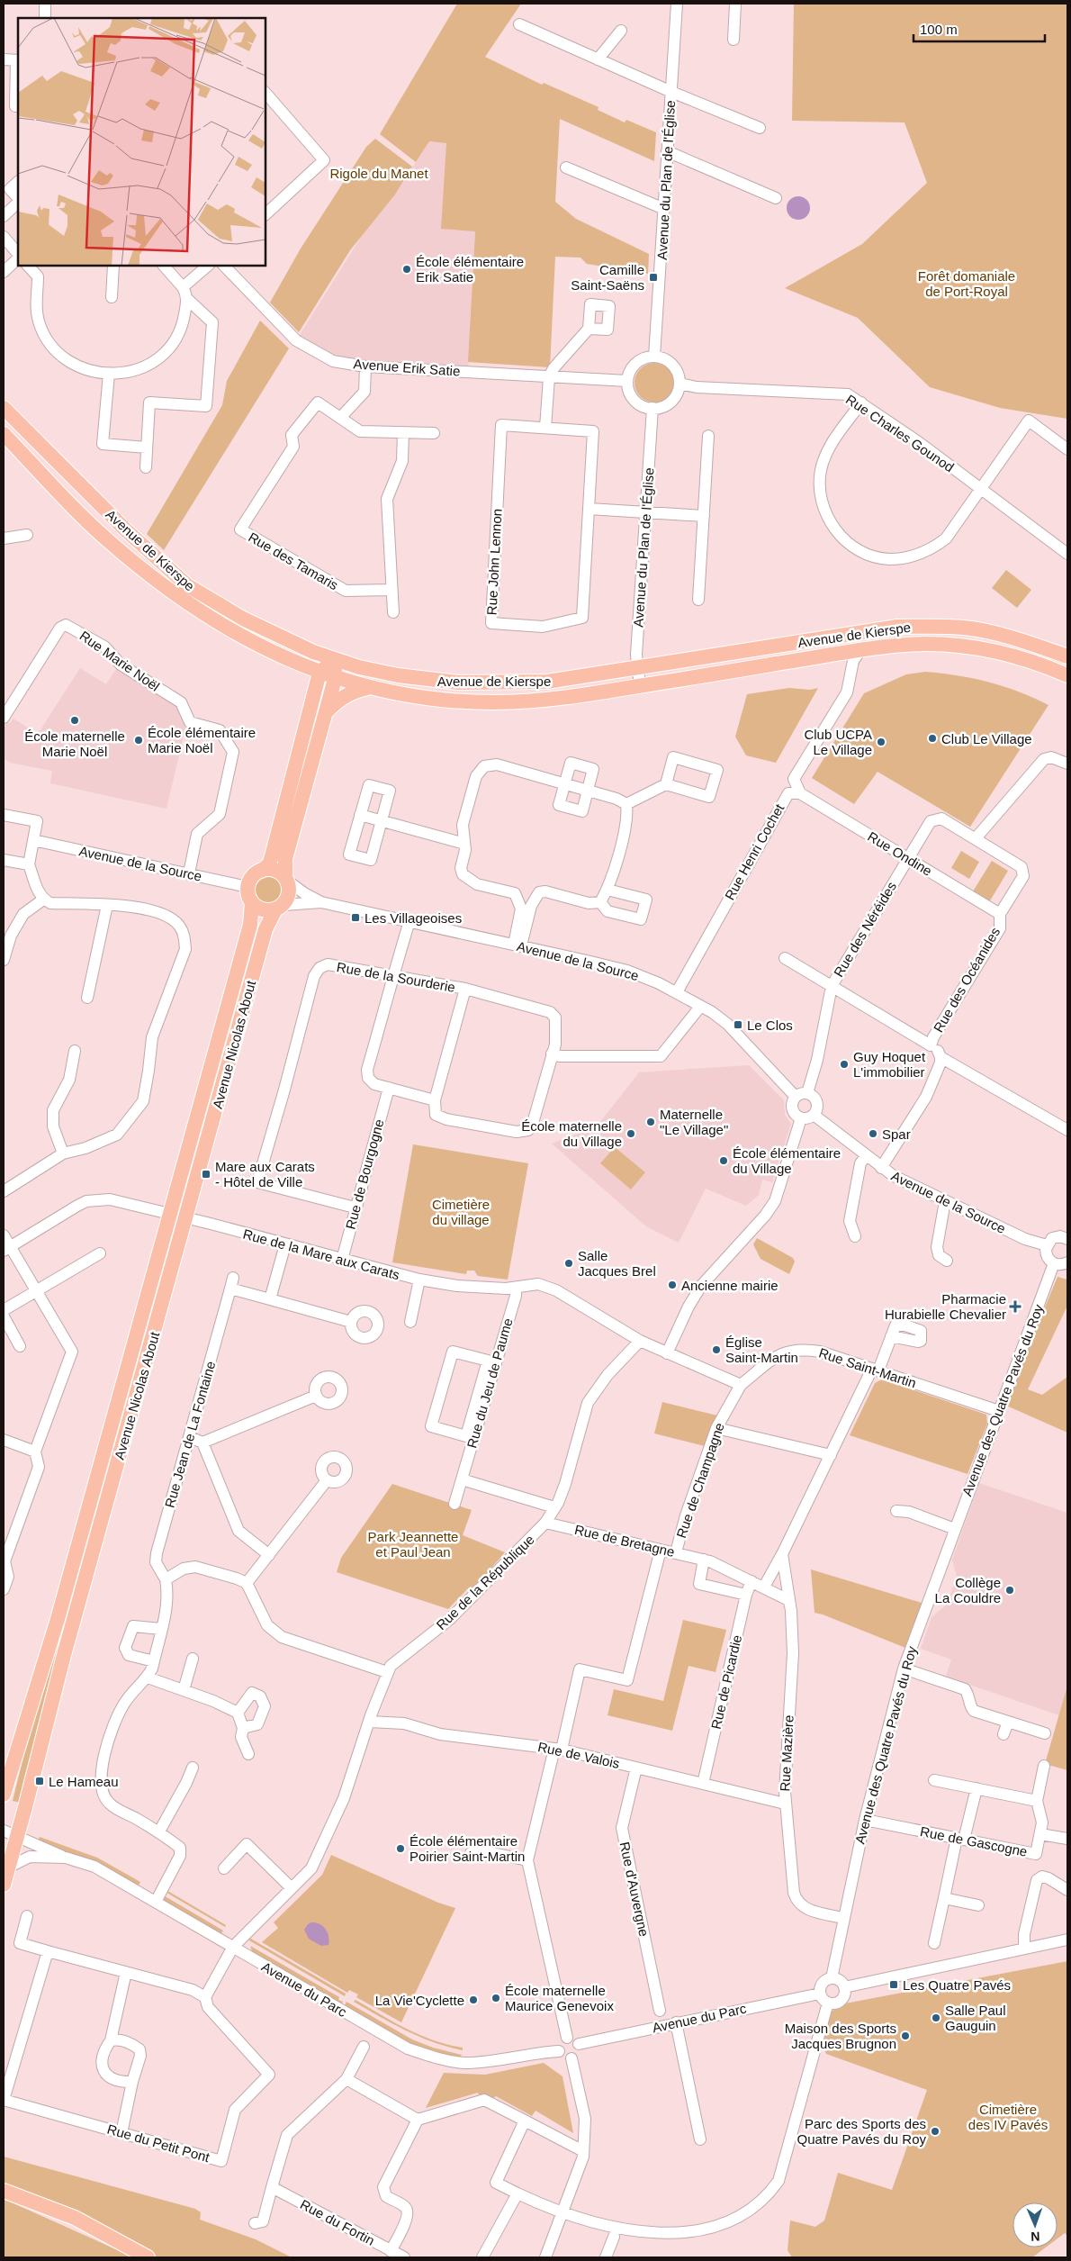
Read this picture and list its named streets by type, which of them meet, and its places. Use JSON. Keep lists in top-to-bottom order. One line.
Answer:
{"streets":{"main road":["Avenue de Kierspe","Avenue Nicolas About"],"street":["Avenue du Plan de l'Église","Avenue Erik Satie","Rue Charles Gounod","Rue des Tamaris","Rue John Lennon","Rue Marie Noël","Rue Henri Cochet","Rue Ondine","Avenue de la Source","Rue des Néréides","Rue de la Sourderie","Rue des Océanides","Rue de Bourgogne","Rue de la Mare aux Carats","Rue Saint-Martin","Rue du Jeu de Paume","Avenue des Quatre Pavés du Roy","Rue Jean de La Fontaine","Rue de Champagne","Rue de Bretagne","Rue de la République","Rue de Picardie","Rue Mazière","Rue de Valois","Rue de Gascogne","Rue d'Auvergne","Avenue du Parc","Rue du Petit Pont","Rue du Fortin"]},"crossings":[["Avenue du Plan de l'Église","Avenue Erik Satie"],["Avenue du Plan de l'Église","Rue Charles Gounod"],["Avenue du Plan de l'Église","Avenue de Kierspe"],["Avenue Erik Satie","Rue Charles Gounod"],["Avenue de Kierspe","Avenue Nicolas About"],["Rue Marie Noël","Avenue de la Source"],["Rue Henri Cochet","Rue Ondine"],["Rue Henri Cochet","Avenue de la Source"],["Rue Ondine","Rue des Néréides"],["Rue Ondine","Rue des Océanides"],["Avenue de la Source","Rue des Néréides"],["Avenue de la Source","Avenue Nicolas About"],["Rue des Néréides","Rue des Océanides"],["Rue de la Sourderie","Rue de Bourgogne"],["Avenue Nicolas About","Rue de la Mare aux Carats"],["Avenue Nicolas About","Avenue du Parc"],["Rue de Bourgogne","Rue de la Mare aux Carats"],["Rue de la Mare aux Carats","Rue Saint-Martin"],["Rue de la Mare aux Carats","Rue du Jeu de Paume"],["Rue de la Mare aux Carats","Rue de Champagne"],["Rue de la Mare aux Carats","Rue de la République"],["Rue Saint-Martin","Avenue des Quatre Pavés du Roy"],["Rue Saint-Martin","Rue de Champagne"],["Avenue des Quatre Pavés du Roy","Rue Mazière"],["Avenue des Quatre Pavés du Roy","Rue de Gascogne"],["Avenue des Quatre Pavés du Roy","Avenue du Parc"],["Rue de Champagne","Rue de Bretagne"],["Rue de Bretagne","Rue de la République"],["Rue de Bretagne","Rue de Picardie"],["Rue de Bretagne","Rue Mazière"],["Rue de la République","Rue de Valois"],["Rue de la République","Avenue du Parc"],["Rue de Picardie","Rue de Valois"],["Rue Mazière","Rue de Valois"],["Rue de Valois","Rue d'Auvergne"]],"parks":["Rigole du Manet","Forêt domaniale de Port-Royal","Cimetière du village","Park Jeannette et Paul Jean","Cimetière des IV Pavés"],"places":{"other":["École élémentaire Erik Satie","École maternelle Marie Noël","Club Le Village","École élémentaire Marie Noël","Club UCPA Le Village","Guy Hoquet L'immobilier","Maternelle \"Le Village\"","École maternelle du Village","Spar","École élémentaire du Village","Salle Jacques Brel","Ancienne mairie","Église Saint-Martin","Collège La Couldre","École élémentaire Poirier Saint-Martin","École maternelle Maurice Genevoix","La Vie'Cyclette","Salle Paul Gauguin","Maison des Sports Jacques Brugnon","Parc des Sports des Quatre Pavés du Roy"],"transit":["Camille Saint-Saëns","Les Villageoises","Le Clos","Mare aux Carats - Hôtel de Ville","Le Hameau","Les Quatre Pavés"],"health":["Pharmacie Hurabielle Chevalier"]},"scale_bar":"100 m","north":"bottom"}
